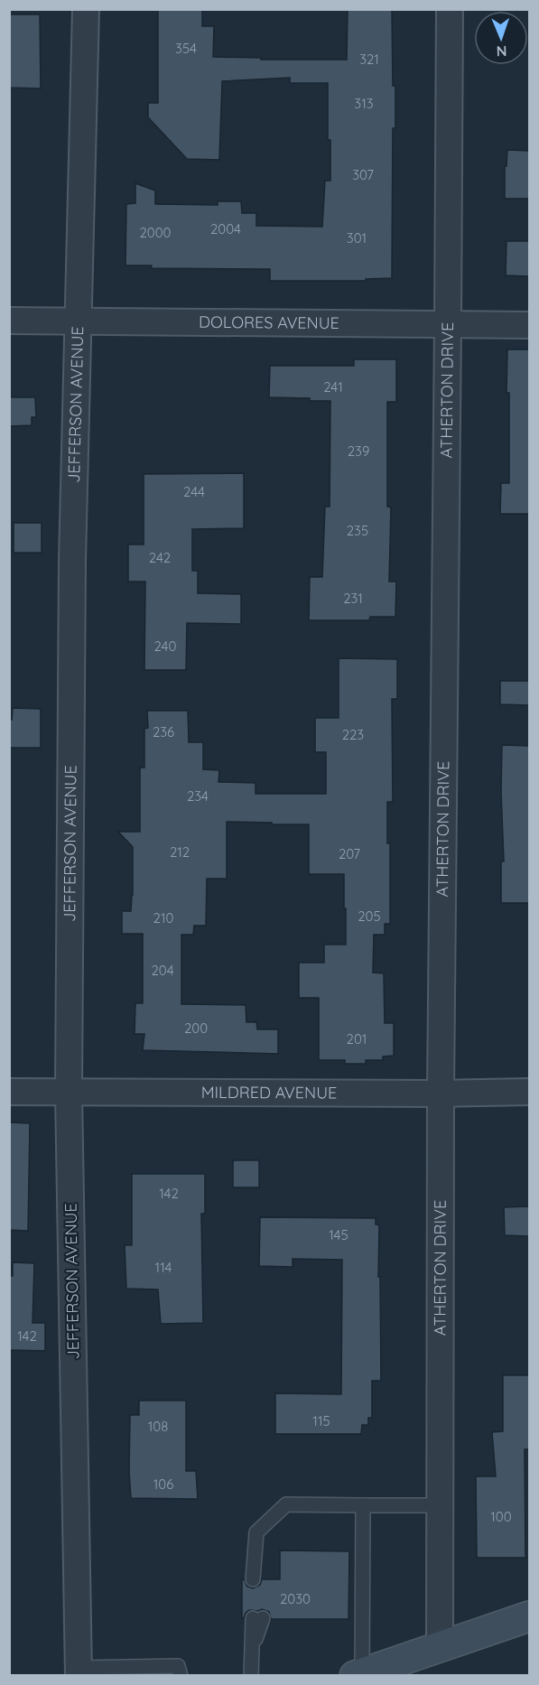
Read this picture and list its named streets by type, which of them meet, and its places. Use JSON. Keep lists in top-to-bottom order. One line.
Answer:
{"streets":{"street":["DOLORES AVENUE","ATHERTON DRIVE","JEFFERSON AVENUE","MILDRED AVENUE"]},"crossings":[["DOLORES AVENUE","ATHERTON DRIVE"],["DOLORES AVENUE","JEFFERSON AVENUE"],["ATHERTON DRIVE","MILDRED AVENUE"],["JEFFERSON AVENUE","MILDRED AVENUE"]],"house_numbers":["354","321","313","307","2004","2000","301","241","239","244","235","242","231","240","236","223","234","212","207","205","210","204","200","201","142","145","114","142","115","108","106","100","2030"],"north":"bottom"}
